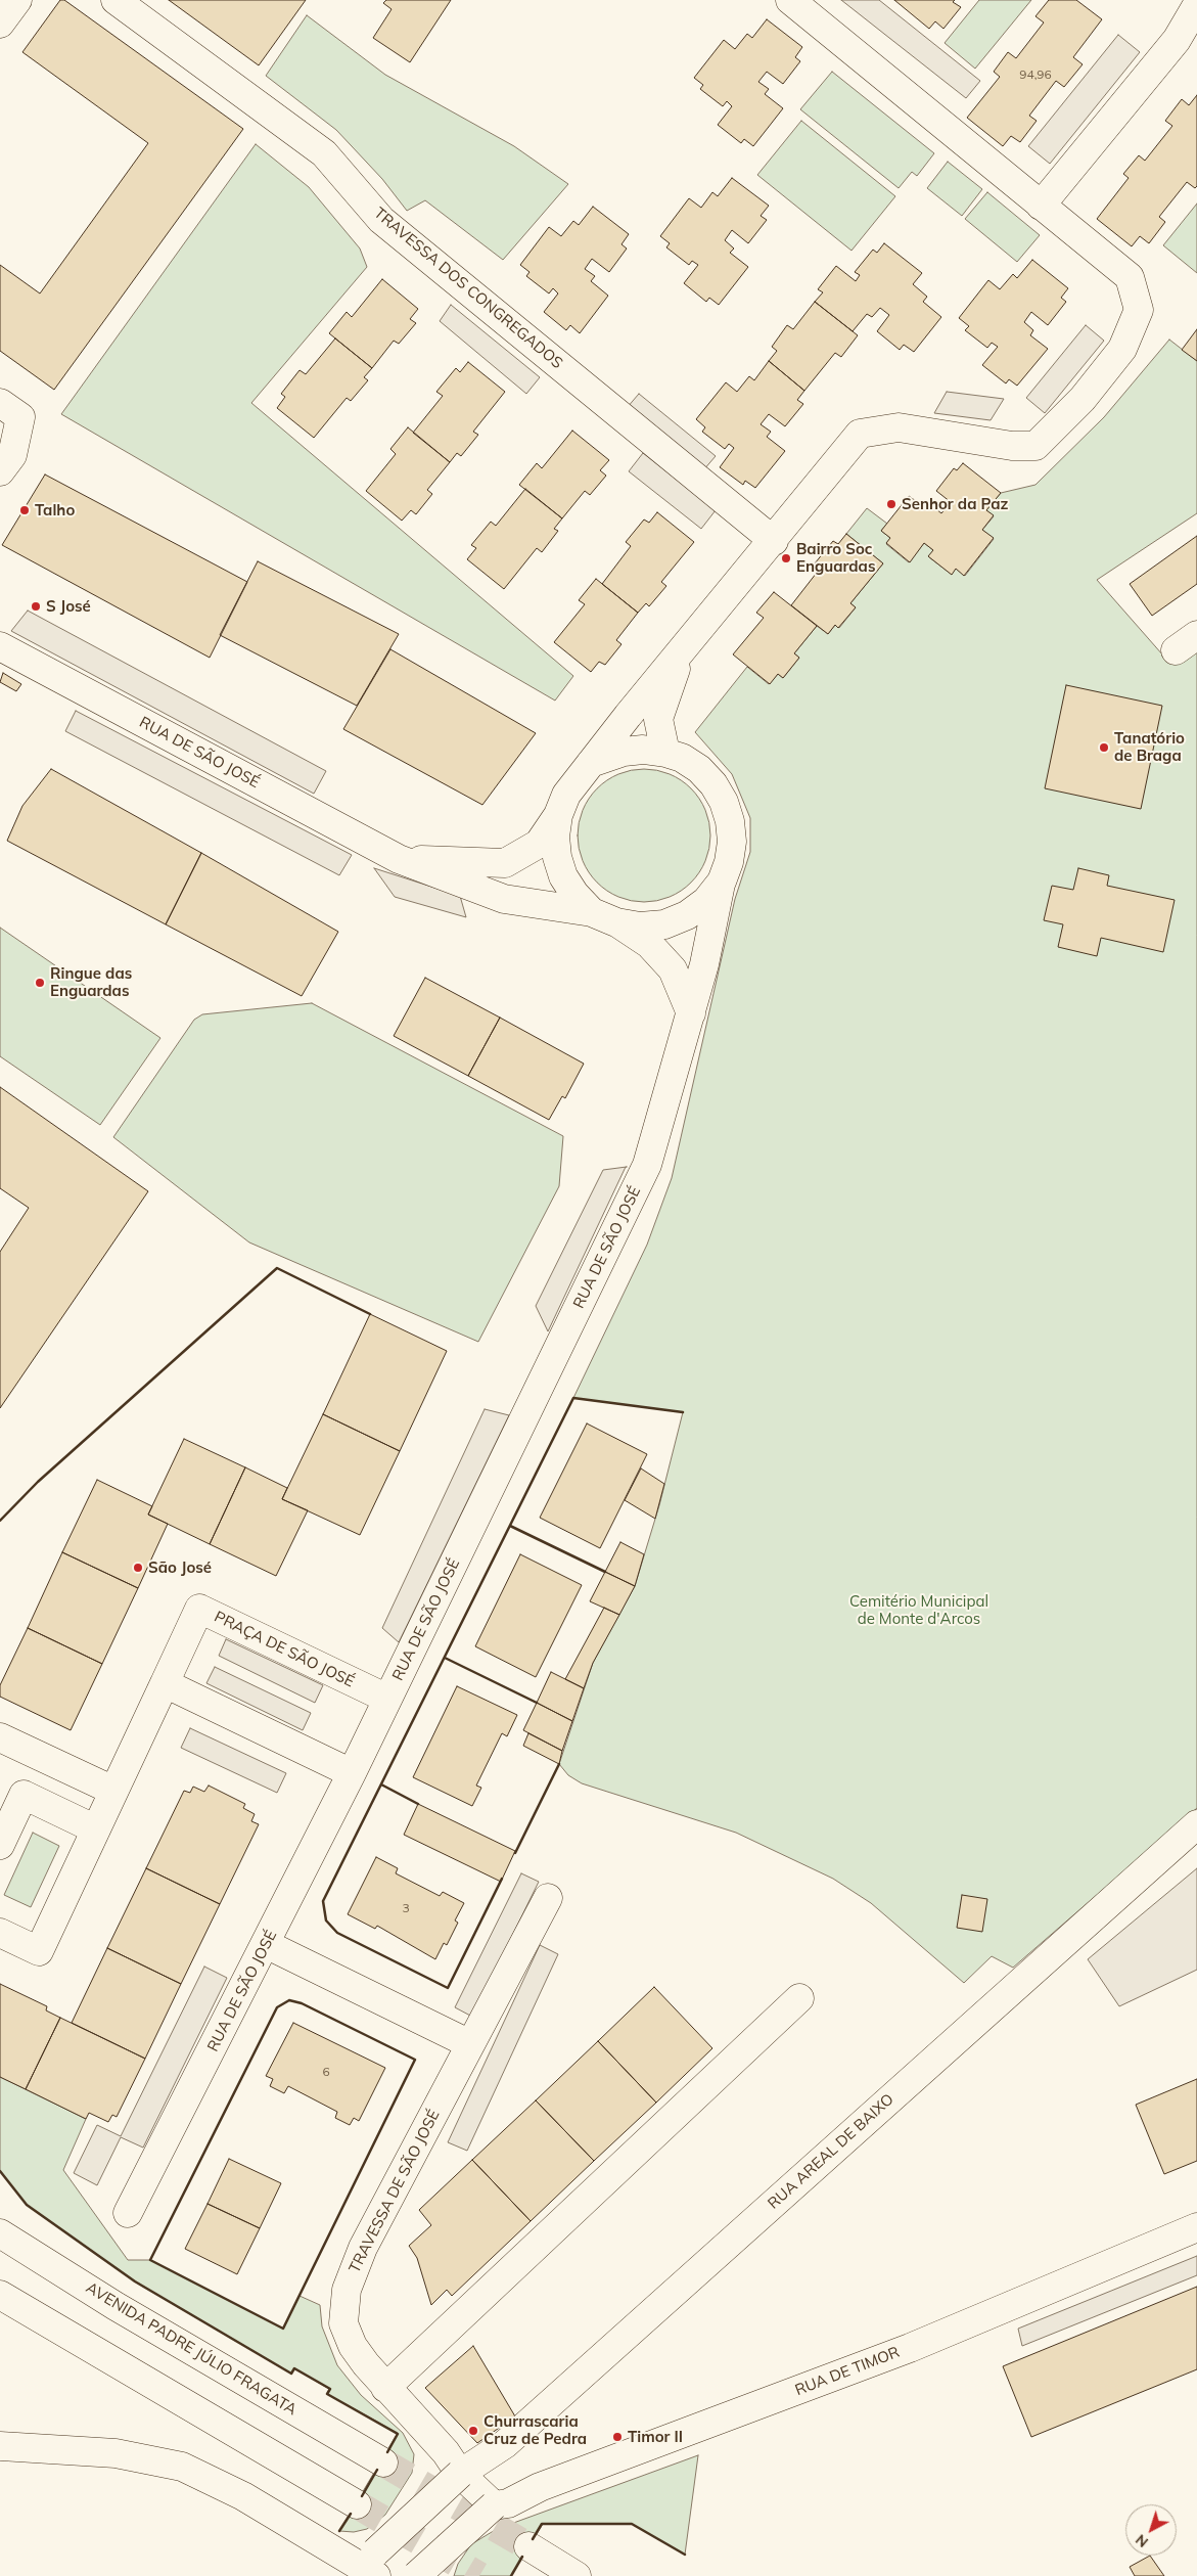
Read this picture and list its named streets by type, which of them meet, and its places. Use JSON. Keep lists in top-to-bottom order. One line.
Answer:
{"streets":{"main road":["TRAVESSA DOS CONGREGADOS","RUA DE SÃO JOSÉ","PRAÇA DE SÃO JOSÉ","RUA AREAL DE BAIXO","TRAVESSA DE SÃO JOSÉ","AVENIDA PADRE JÚLIO FRAGATA","RUA DE TIMOR"]},"crossings":[["RUA DE SÃO JOSÉ","PRAÇA DE SÃO JOSÉ"],["RUA AREAL DE BAIXO","TRAVESSA DE SÃO JOSÉ"],["TRAVESSA DE SÃO JOSÉ","RUA DE TIMOR"]],"parks":["Cemitério Municipal de Monte d'Arcos"],"places":["Senhor da Paz","Talho","Bairro Soc Enguardas","S José","Tanatório de Braga","Ringue das Enguardas","São José","Churrascaria Cruz de Pedra","Timor II"],"house_numbers":["94,96","3","6"],"north":"bottom left"}
